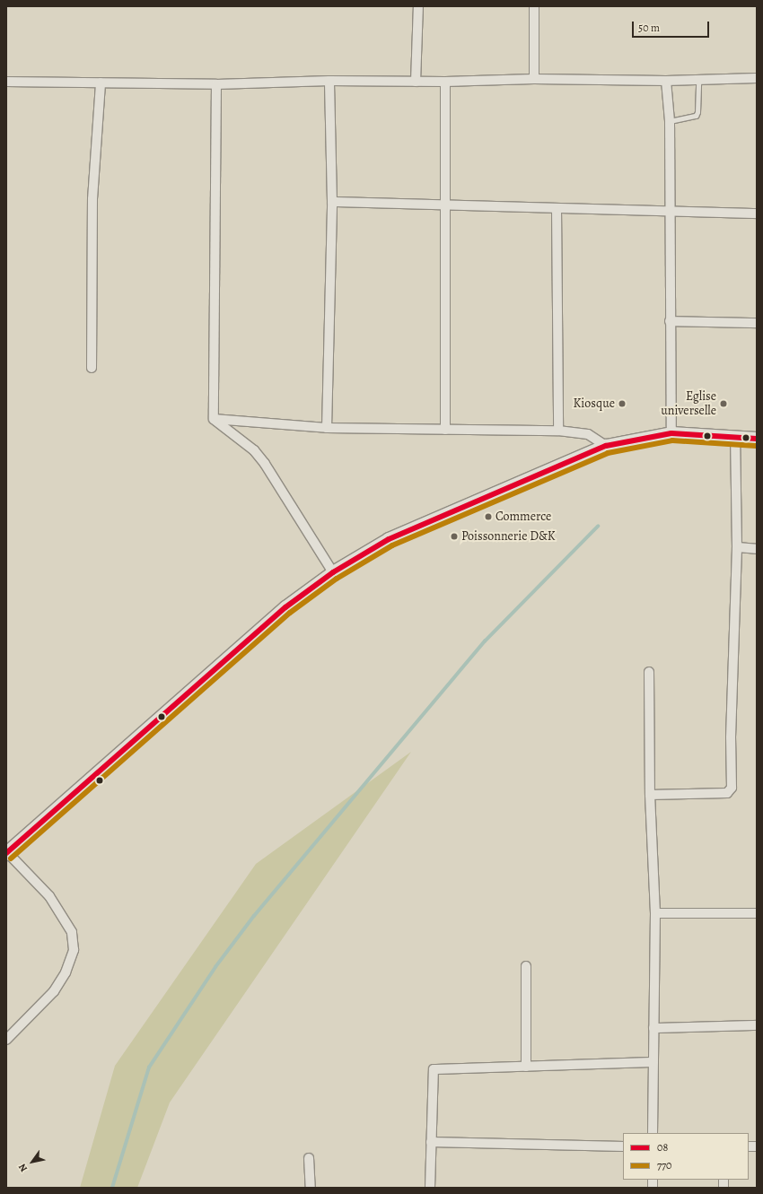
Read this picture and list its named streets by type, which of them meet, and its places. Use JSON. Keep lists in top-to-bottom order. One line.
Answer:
{"places":["Kiosque","Eglise universelle","Commerce","Poissonnerie D&K"],"lines":["transit line 08","transit line 770"],"legend":["08","770"],"scale_bar":"50 m","north":"bottom left"}
